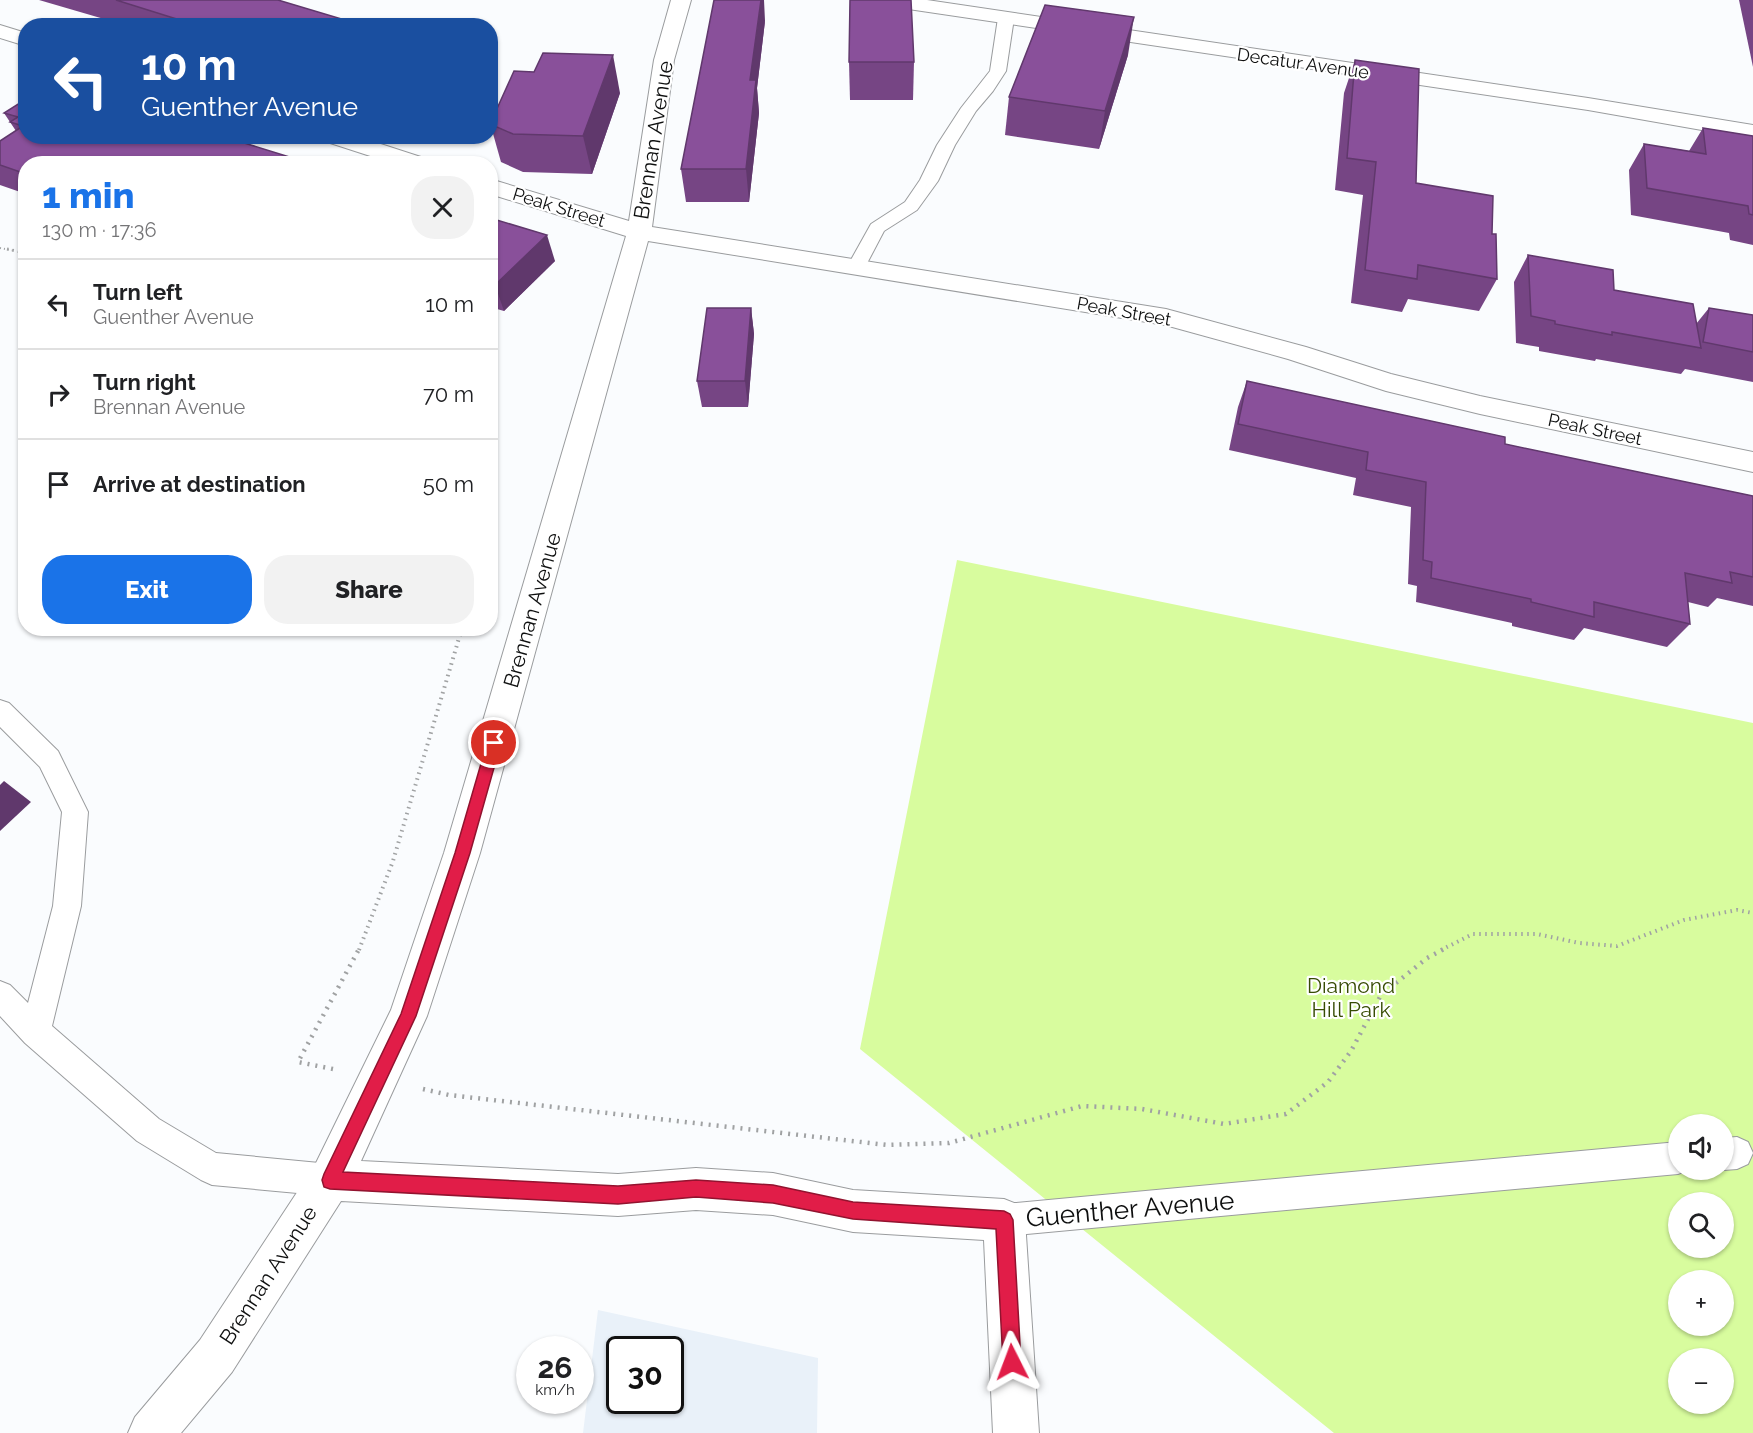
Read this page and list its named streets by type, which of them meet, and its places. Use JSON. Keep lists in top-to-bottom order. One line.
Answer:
{"streets":{"street":["Decatur Avenue","Brennan Avenue","Peak Street","Guenther Avenue"]},"crossings":[["Brennan Avenue","Peak Street"],["Brennan Avenue","Guenther Avenue"]],"parks":["Diamond Hill Park"],"page":{"turn":["10 m","Guenther Avenue"],"heading":["1 min","130 m · 17:36"],"list":[{"name":"Turn left","note":"Guenther Avenue","value":"10 m"},{"name":"Turn right","note":"Brennan Avenue","value":"70 m"},{"name":"Arrive at destination","value":"50 m"}],"buttons":["Exit","Share"],"map_buttons":["+","−"],"speed":"26 km/h","limit":"30"}}
